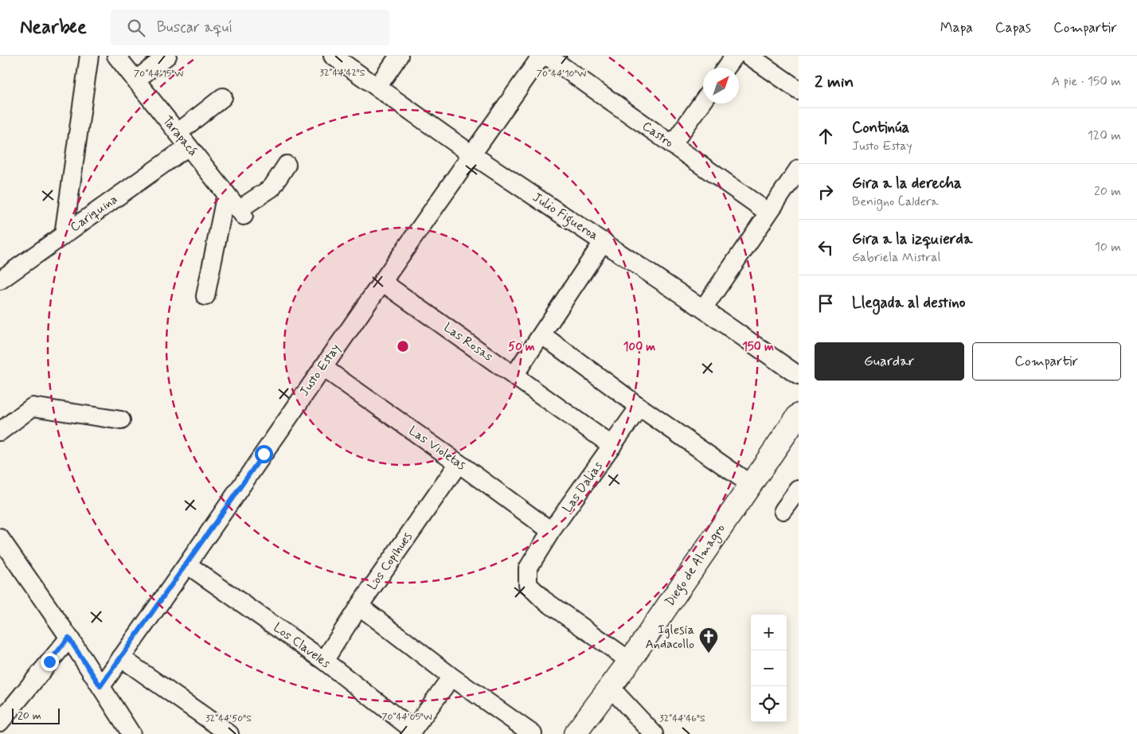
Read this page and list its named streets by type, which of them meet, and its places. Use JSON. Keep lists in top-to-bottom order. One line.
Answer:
{"streets":{"street":["Castro","Tarapacá","Cariquina","Julio Figueroa","Las Rosas","Justo Estay","Las Violetas","Las Dalias","Los Copihues","Diego de Almagro","Los Claveles"]},"crossings":[["Tarapacá","Cariquina"],["Julio Figueroa","Justo Estay"],["Las Rosas","Justo Estay"],["Las Rosas","Las Dalias"],["Justo Estay","Las Violetas"],["Justo Estay","Los Claveles"],["Las Violetas","Las Dalias"],["Las Violetas","Los Copihues"],["Las Dalias","Diego de Almagro"],["Los Copihues","Los Claveles"]],"places":{"church":["Iglesia Andacollo"]},"scale_bar":"20 m","north":"top right","page":{"header":"Nearbee","search":"Buscar aquí","nav":["Mapa","Capas","Compartir"],"heading":["2 min","A pie · 150 m"],"list":[["Continúa","Justo Estay","120 m"],["Gira a la derecha","Benigno Caldera","20 m"],["Gira a la izquierda","Gabriela Mistral","10 m"],"Llegada al destino"],"buttons":["Guardar","Compartir"],"map_buttons":["+","−"],"scale":"20 m"},"coordinates":["32°44'42\"S","70°44'15\"W","70°44'10\"W","70°44'05\"W","32°44'50\"S","32°44'46\"S"],"rings":["50 m","100 m","150 m"]}
